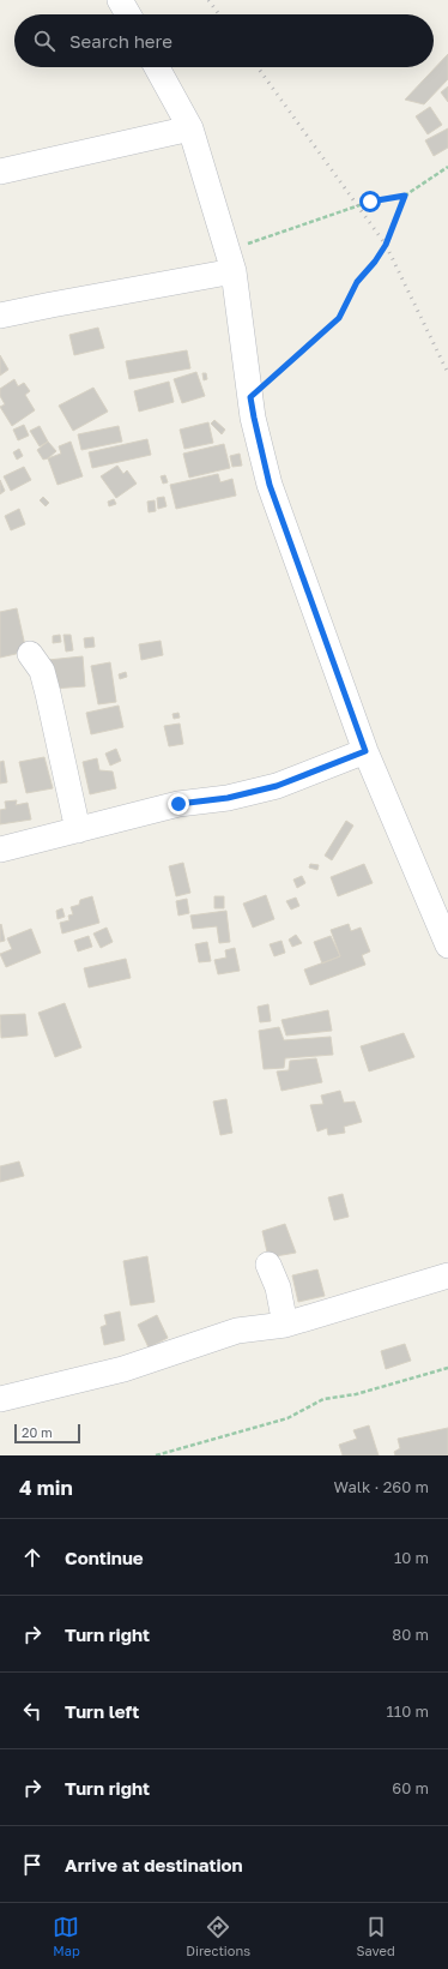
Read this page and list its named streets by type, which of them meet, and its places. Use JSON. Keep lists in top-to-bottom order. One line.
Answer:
{"scale_bar":"20 m","page":{"search":"Search here","scale":"20 m","heading":["4 min","Walk · 260 m"],"list":[["Continue","10 m"],["Turn right","80 m"],["Turn left","110 m"],["Turn right","60 m"],"Arrive at destination"],"nav":["Map","Directions","Saved"]}}
